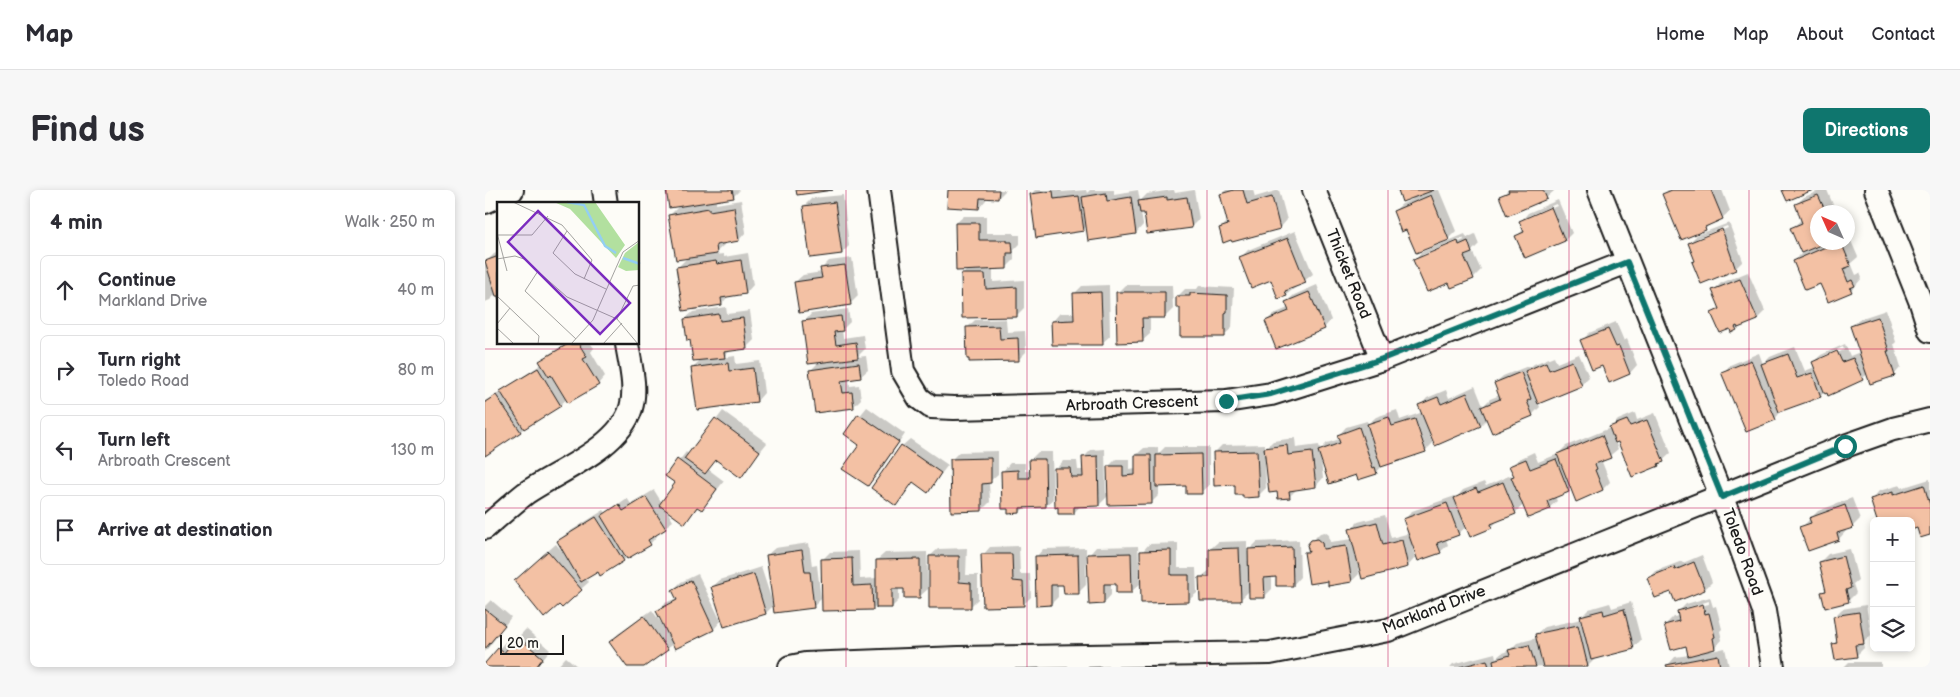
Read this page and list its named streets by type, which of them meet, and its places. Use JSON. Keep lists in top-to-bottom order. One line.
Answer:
{"streets":{"street":["Thicket Road","Arbroath Crescent","Toledo Road","Markland Drive"]},"crossings":[["Thicket Road","Arbroath Crescent"],["Arbroath Crescent","Toledo Road"],["Toledo Road","Markland Drive"]],"scale_bar":"20 m","north":"top left","page":{"header":"Map","nav":["Home","Map","About","Contact"],"buttons":"Directions","title":"Find us","heading":["4 min","Walk · 250 m"],"list":[["Continue","Markland Drive","40 m"],["Turn right","Toledo Road","80 m"],["Turn left","Arbroath Crescent","130 m"],"Arrive at destination"],"map_buttons":["+","−"],"scale":"20 m"}}
